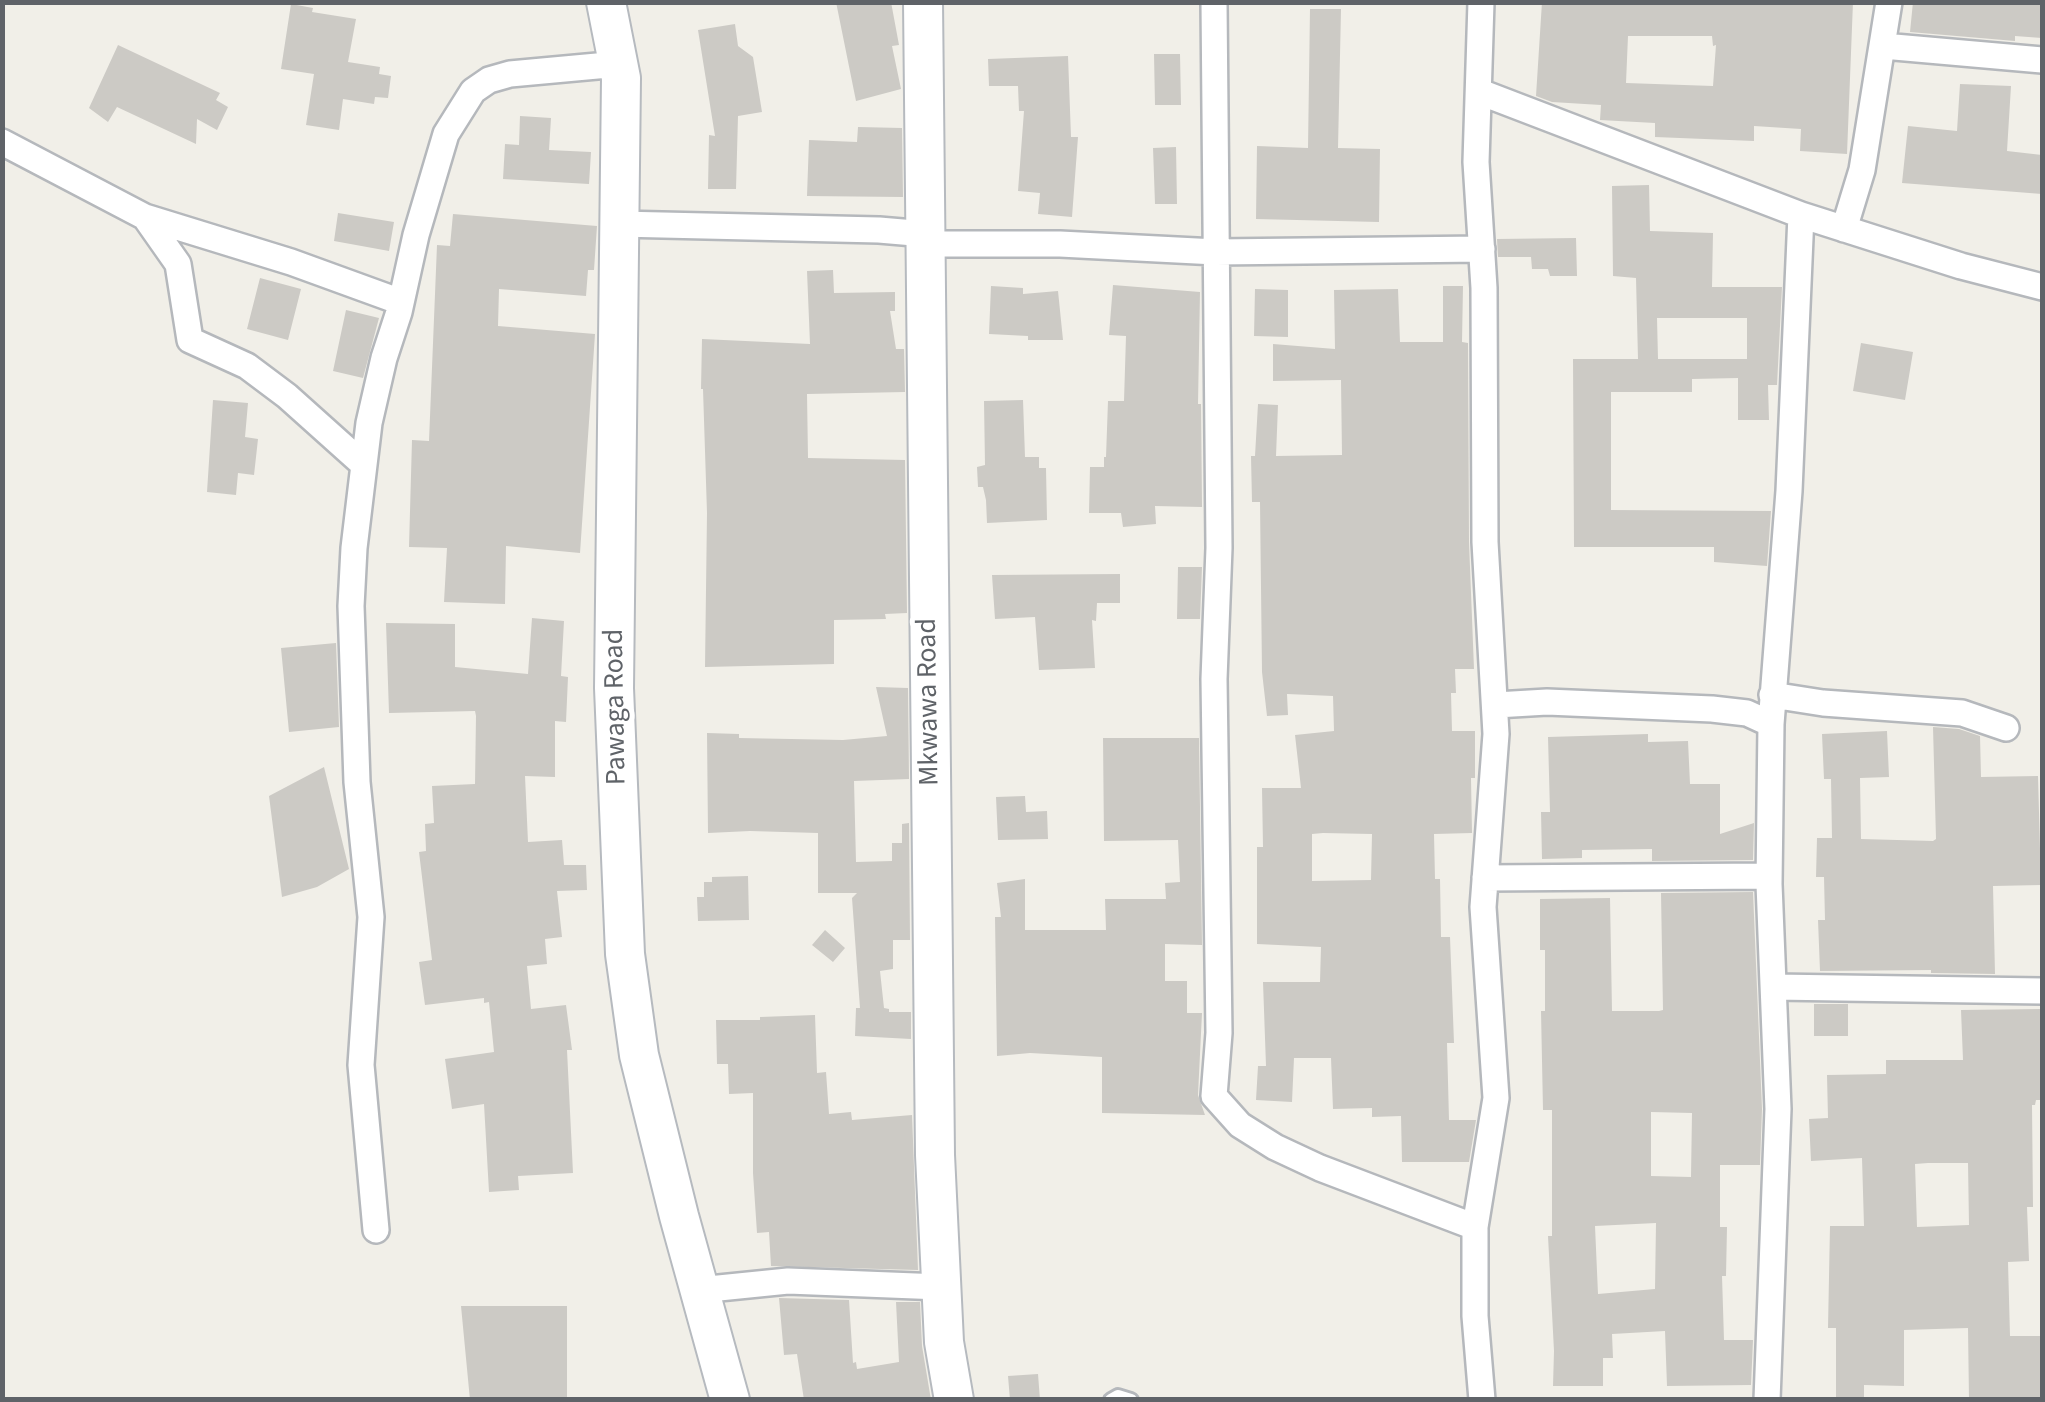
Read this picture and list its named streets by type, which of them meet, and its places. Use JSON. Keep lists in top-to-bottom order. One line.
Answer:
{"streets":{"main road":["Mkwawa Road","Pawaga Road"]}}
